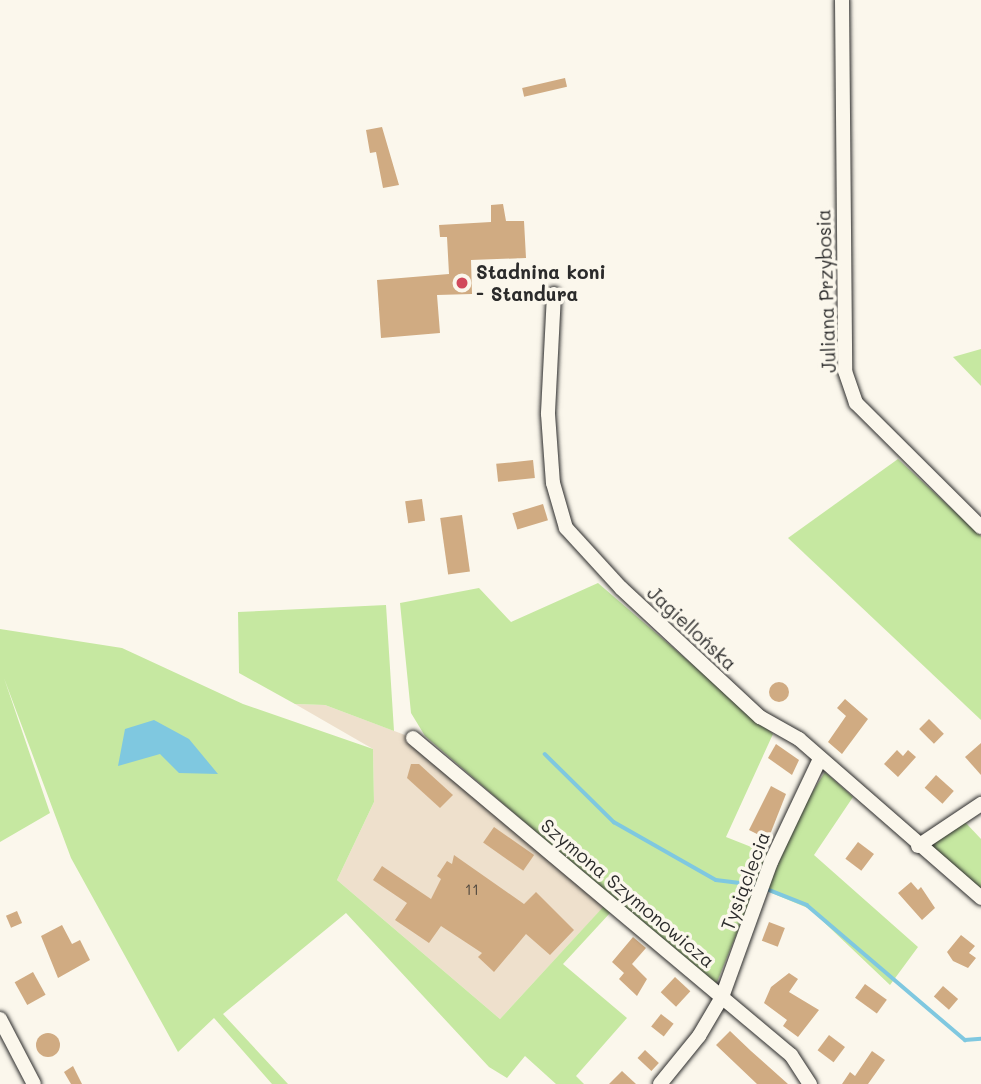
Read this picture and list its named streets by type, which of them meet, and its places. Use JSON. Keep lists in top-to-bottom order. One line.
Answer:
{"streets":{"street":["Juliana Przybosia","Jagiellońska","Tysiąclecia","Szymona Szymonowicza"]},"crossings":[["Jagiellońska","Tysiąclecia"],["Tysiąclecia","Szymona Szymonowicza"]],"places":["Stadnina koni - Standura"],"house_numbers":["11"]}
